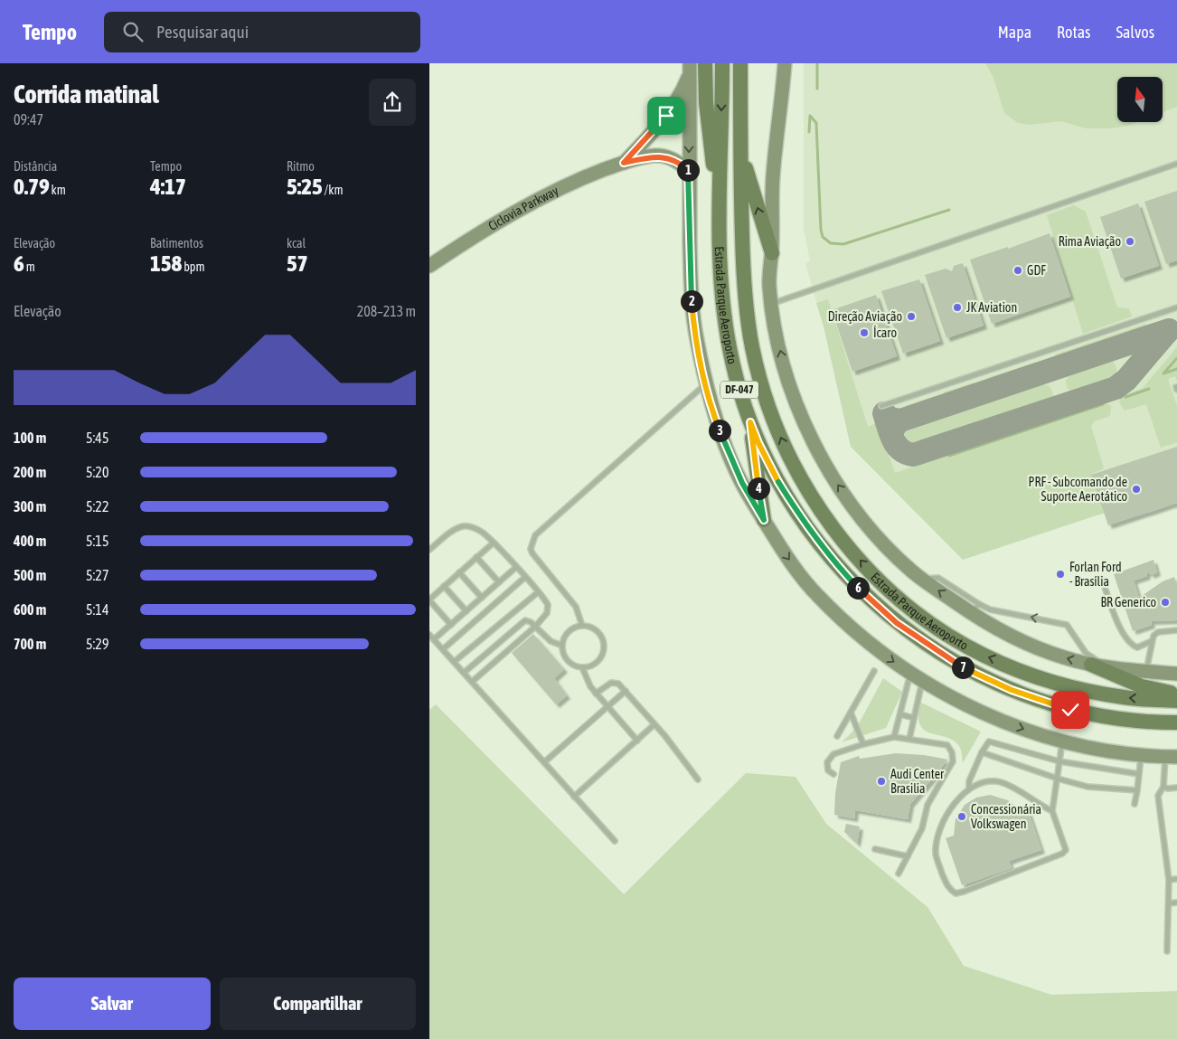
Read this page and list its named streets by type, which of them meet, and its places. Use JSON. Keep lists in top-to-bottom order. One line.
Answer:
{"streets":{"main road":["Estrada Parque Aeroporto","DF-047"],"street":["Ciclovia Parkway"]},"places":["Rima Aviação","GDF","JK Aviation","Direção Aviação","Ícaro","PRF - Subcomando de Suporte Aerotático","Forlan Ford - Brasília","BR Generico","Audi Center Brasilia","Concessionária Volkswagen"],"north":"top","page":{"header":"Tempo","search":"Pesquisar aqui","nav":["Mapa","Rotas","Salvos"],"heading":["Corrida matinal","09:47"],"stats":[["Distância","0.79 km"],["Tempo","4:17"],["Ritmo","5:25 /km"],["Elevação","6 m"],["Batimentos","158 bpm"],["kcal","57"]],"pins":["1","2","3","4","6","7"],"chart":["Elevação","208–213 m"],"list":[{"name":"100 m","note":"5:45"},{"name":"200 m","note":"5:20"},{"name":"300 m","note":"5:22"},{"name":"400 m","note":"5:15"},{"name":"500 m","note":"5:27"},{"name":"600 m","note":"5:14"},{"name":"700 m","note":"5:29"}],"buttons":["Salvar","Compartilhar"]}}
